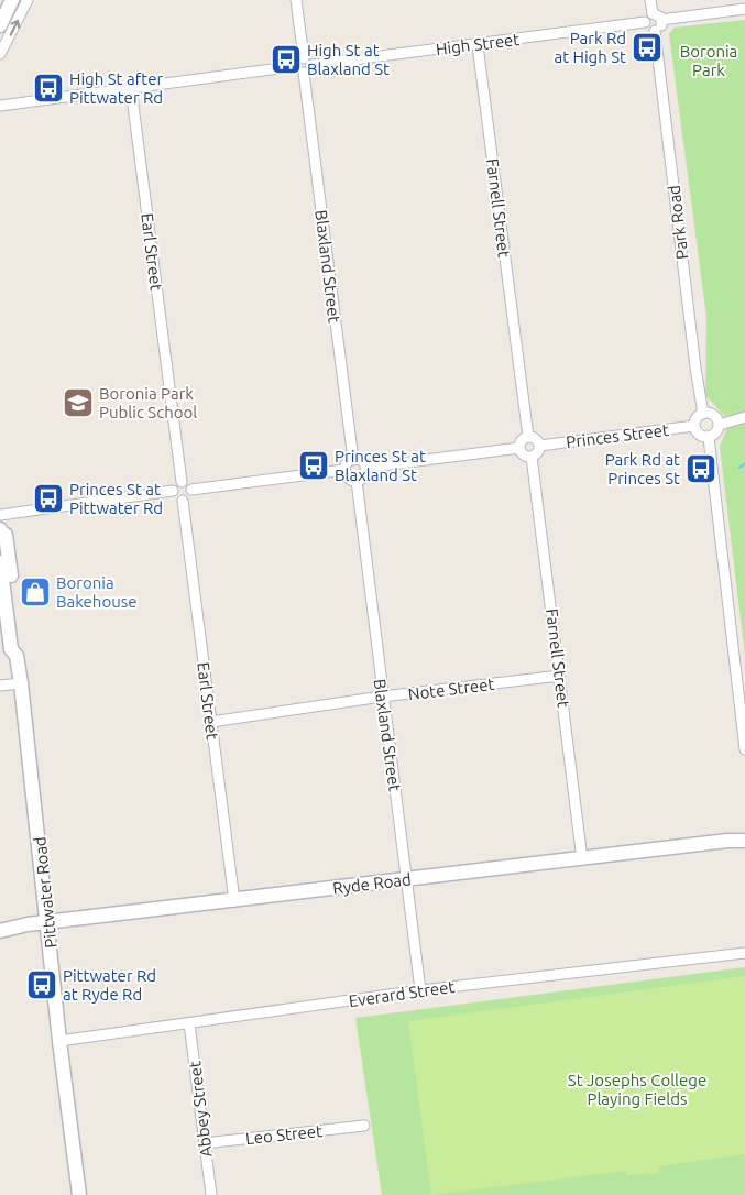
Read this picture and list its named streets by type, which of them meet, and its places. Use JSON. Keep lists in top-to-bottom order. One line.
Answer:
{"streets":{"main road":["Ryde Road","Pittwater Road"],"street":["High Street","Farnell Street","Park Road","Earl Street","Blaxland Street","Princes Street","Note Street","Everard Street","Abbey Street","Leo Street"]},"crossings":[["High Street","Farnell Street"],["High Street","Park Road"],["High Street","Earl Street"],["High Street","Blaxland Street"],["Farnell Street","Princes Street"],["Farnell Street","Note Street"],["Farnell Street","Ryde Road"],["Park Road","Princes Street"],["Earl Street","Note Street"],["Earl Street","Ryde Road"],["Blaxland Street","Note Street"],["Blaxland Street","Ryde Road"],["Blaxland Street","Everard Street"],["Ryde Road","Pittwater Road"],["Pittwater Road","Everard Street"],["Everard Street","Abbey Street"],["Abbey Street","Leo Street"]],"parks":["Boronia Park","St Josephs College Playing Fields"],"places":{"bus stop":["Park Rd at High St","High St at Blaxland St","High St after Pittwater Rd","Princes St at Blaxland St","Park Rd at Princes St","Princes St at Pittwater Rd","Pittwater Rd at Ryde Rd"],"school or university":["Boronia Park Public School"],"shop":["Boronia Bakehouse"]}}
